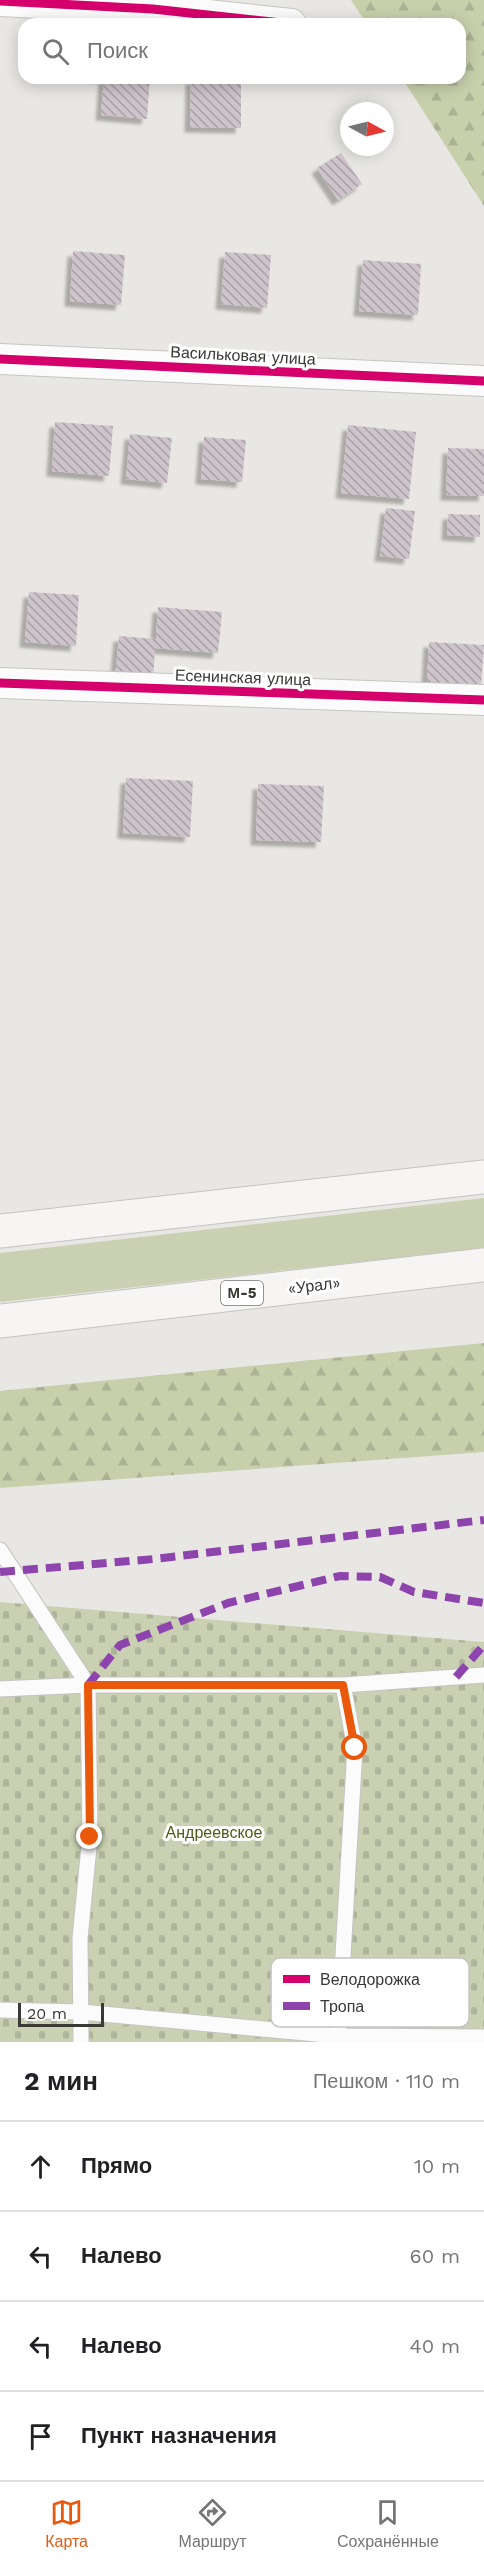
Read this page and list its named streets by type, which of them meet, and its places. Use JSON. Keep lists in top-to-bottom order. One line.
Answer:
{"streets":{"main road":["«Урал»","М-5"],"street":["Васильковая улица","Есенинская улица"]},"parks":["Андреевское"],"legend":["Велодорожка","Тропа"],"scale_bar":"20 m","north":"right","page":{"search":"Поиск","scale":"20 m","heading":["2 мин","Пешком · 110 m"],"list":[["Прямо","10 m"],["Налево","60 m"],["Налево","40 m"],"Пункт назначения"],"nav":["Карта","Маршрут","Сохранённые"]}}
